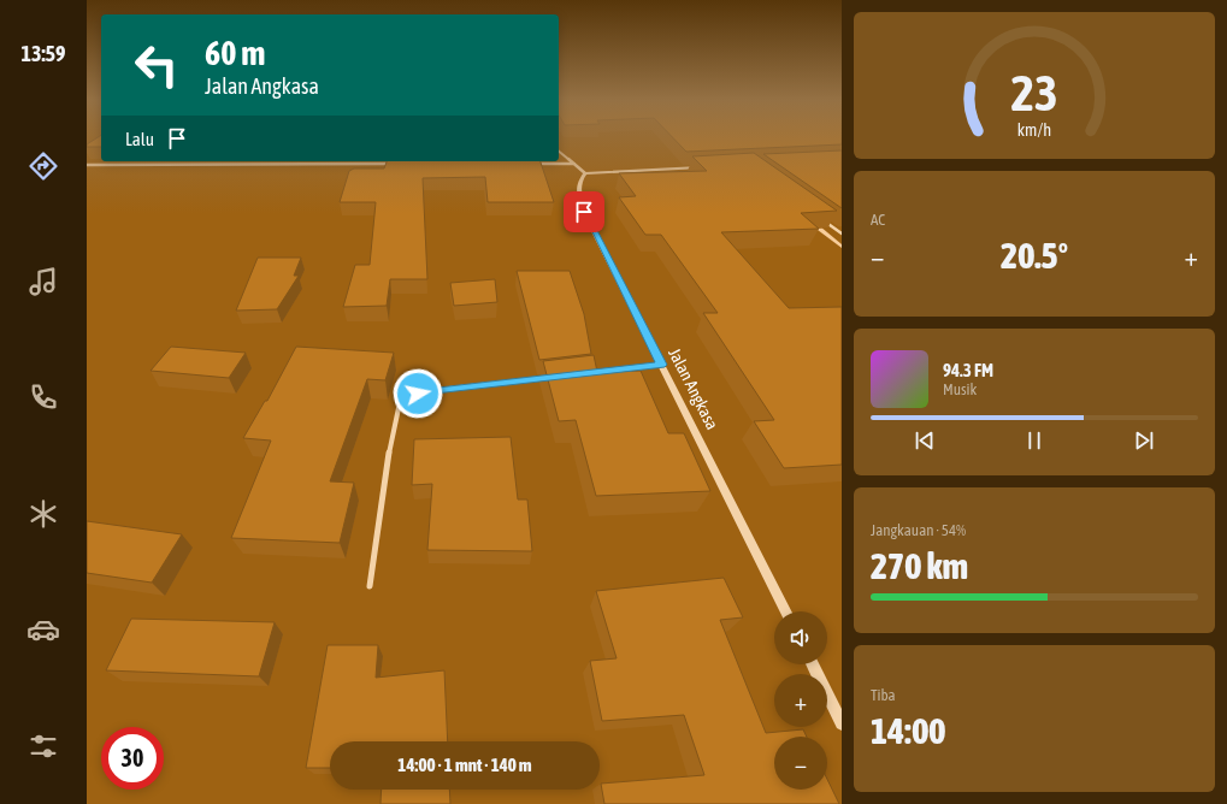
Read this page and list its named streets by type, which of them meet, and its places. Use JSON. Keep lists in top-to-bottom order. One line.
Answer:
{"streets":{"street":["Jalan Angkasa"]},"page":{"tabs":"13:59","turn":["60 m","Jalan Angkasa"],"then":"Lalu","tile":["AC",["Jangkauan · 54%","270 km"],["Tiba","14:00"]],"heat":["−","20.5°","+"],"song":["94.3 FM","Musik"],"map_buttons":["+","−"],"limit":"30","trip":"14:00 · 1 mnt · 140 m","gauge":["23","km/h"]}}
